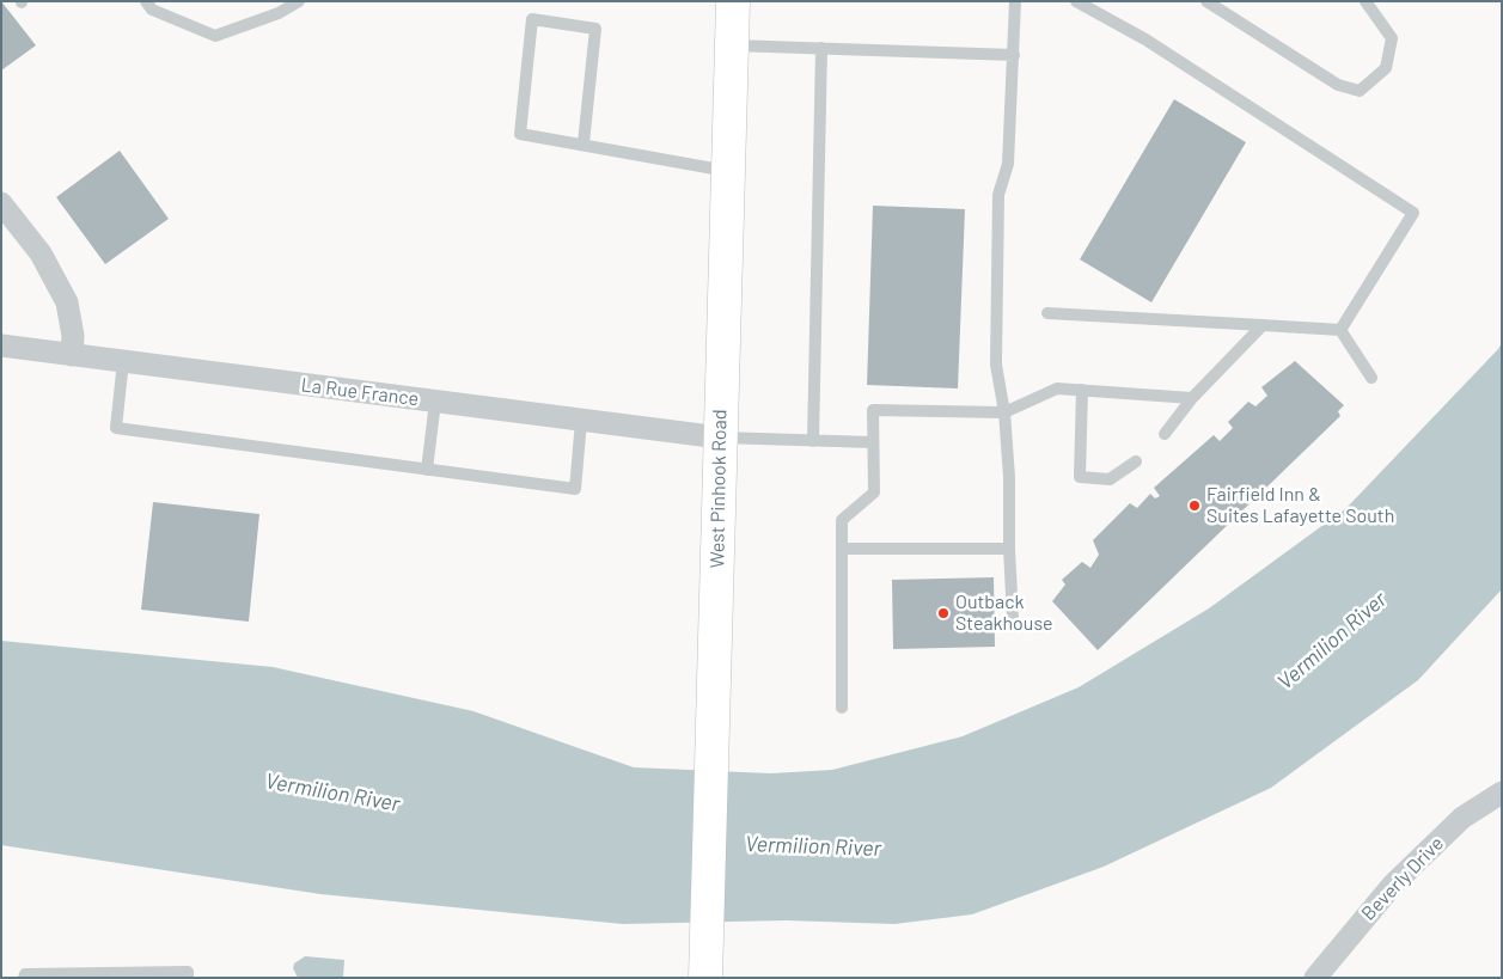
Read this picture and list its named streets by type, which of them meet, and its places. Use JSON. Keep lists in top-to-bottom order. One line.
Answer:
{"streets":{"main road":["West Pinhook Road"],"street":["La Rue France","Beverly Drive"]},"crossings":[["La Rue France","West Pinhook Road"]],"water":["Vermilion River"],"places":["Fairfield Inn & Suites Lafayette South","Outback Steakhouse"]}
